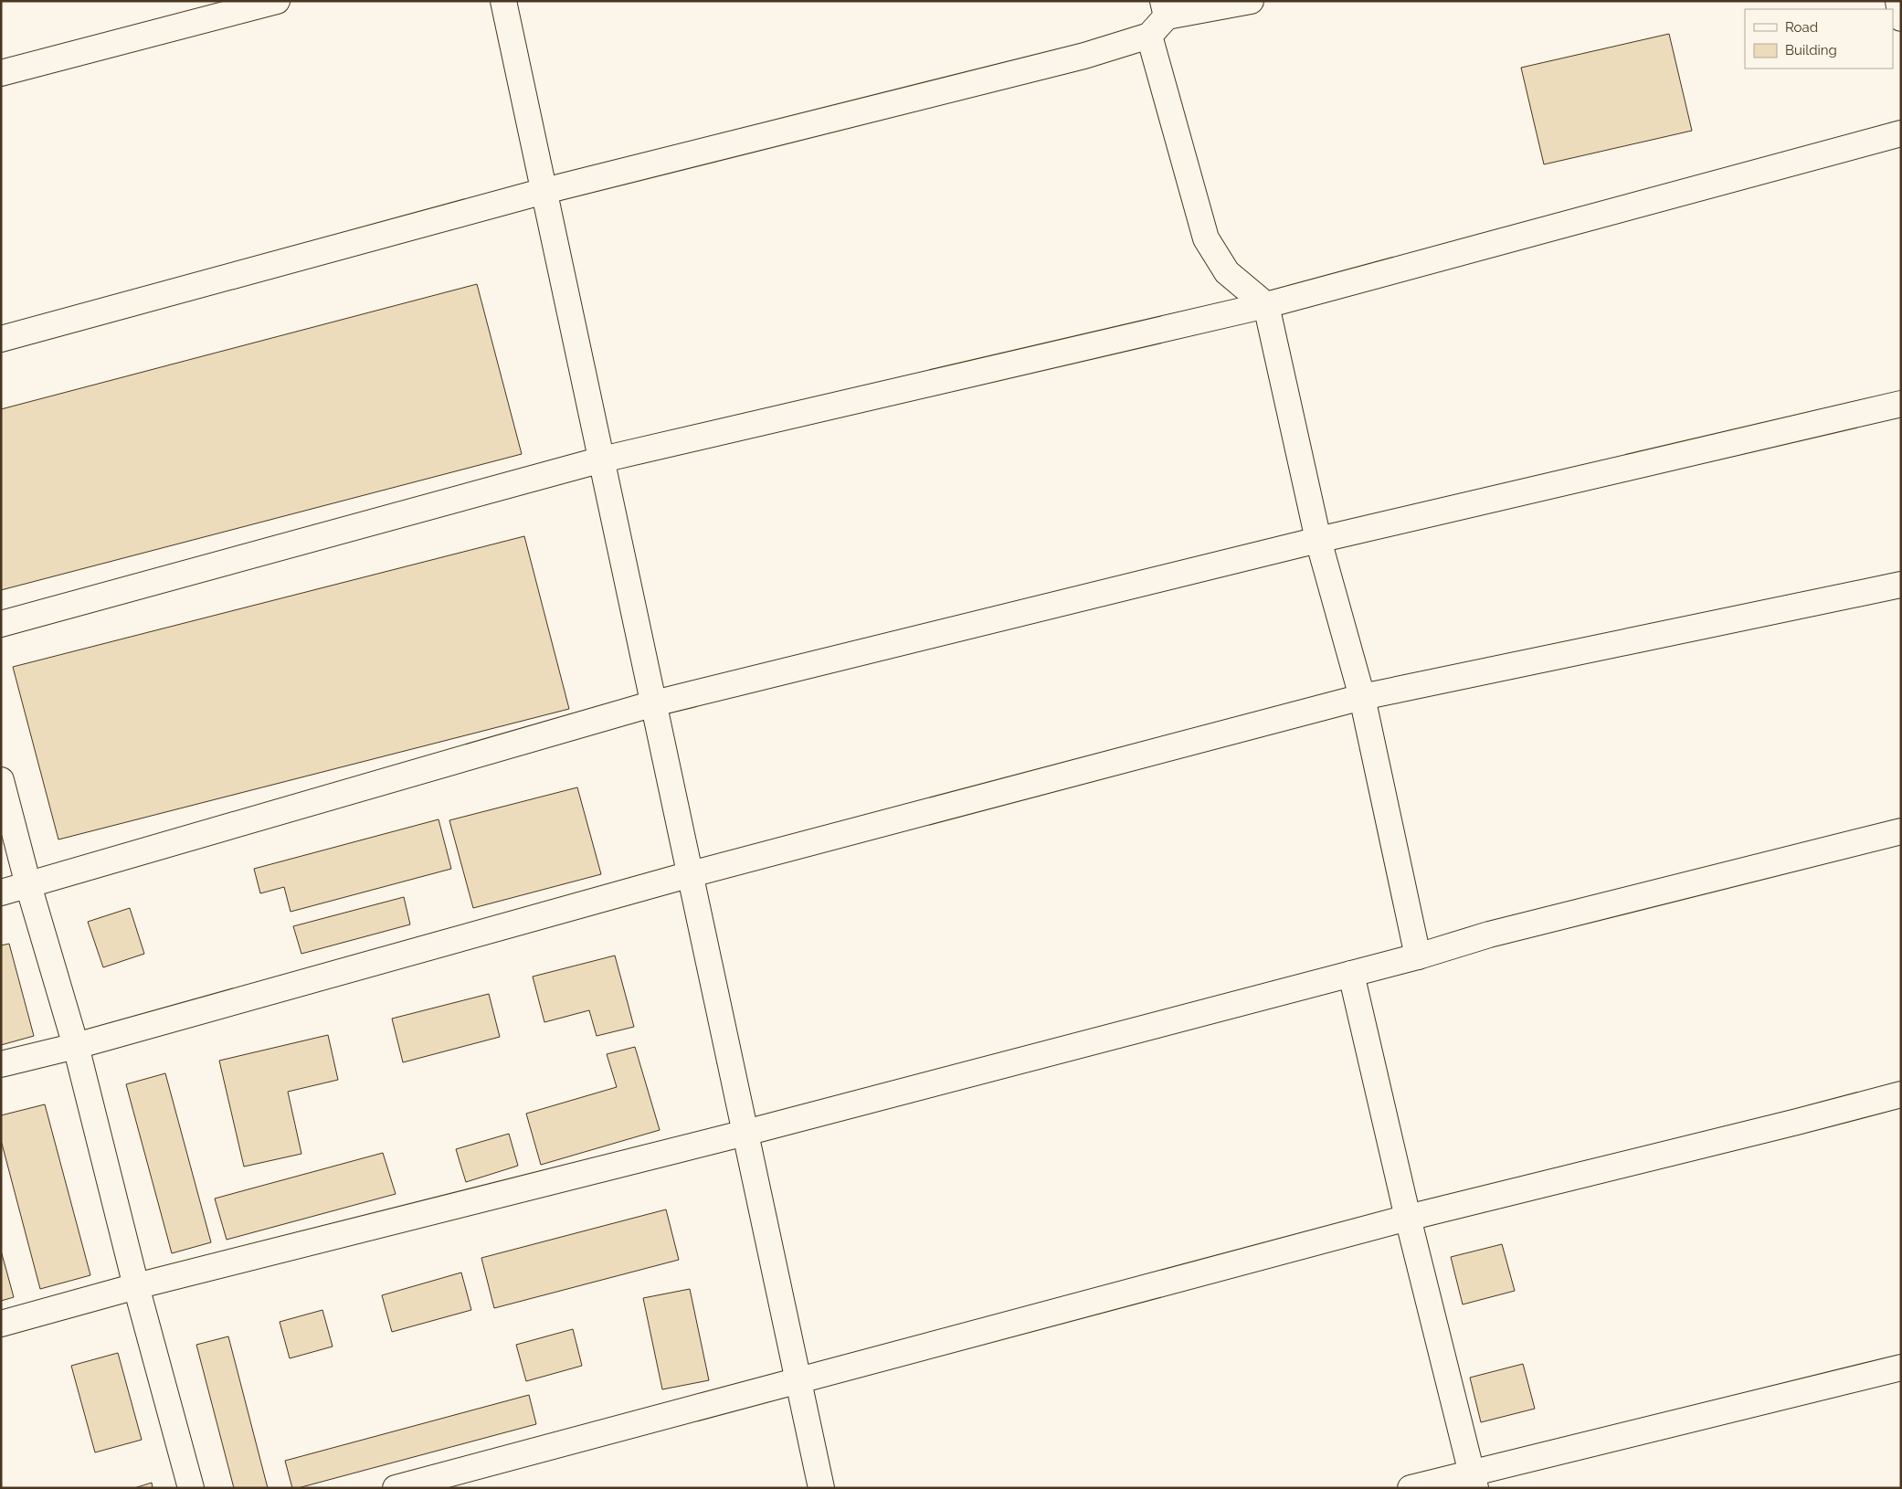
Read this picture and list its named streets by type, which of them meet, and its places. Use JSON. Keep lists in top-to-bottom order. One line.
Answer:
{"legend":["Road","Building"]}
